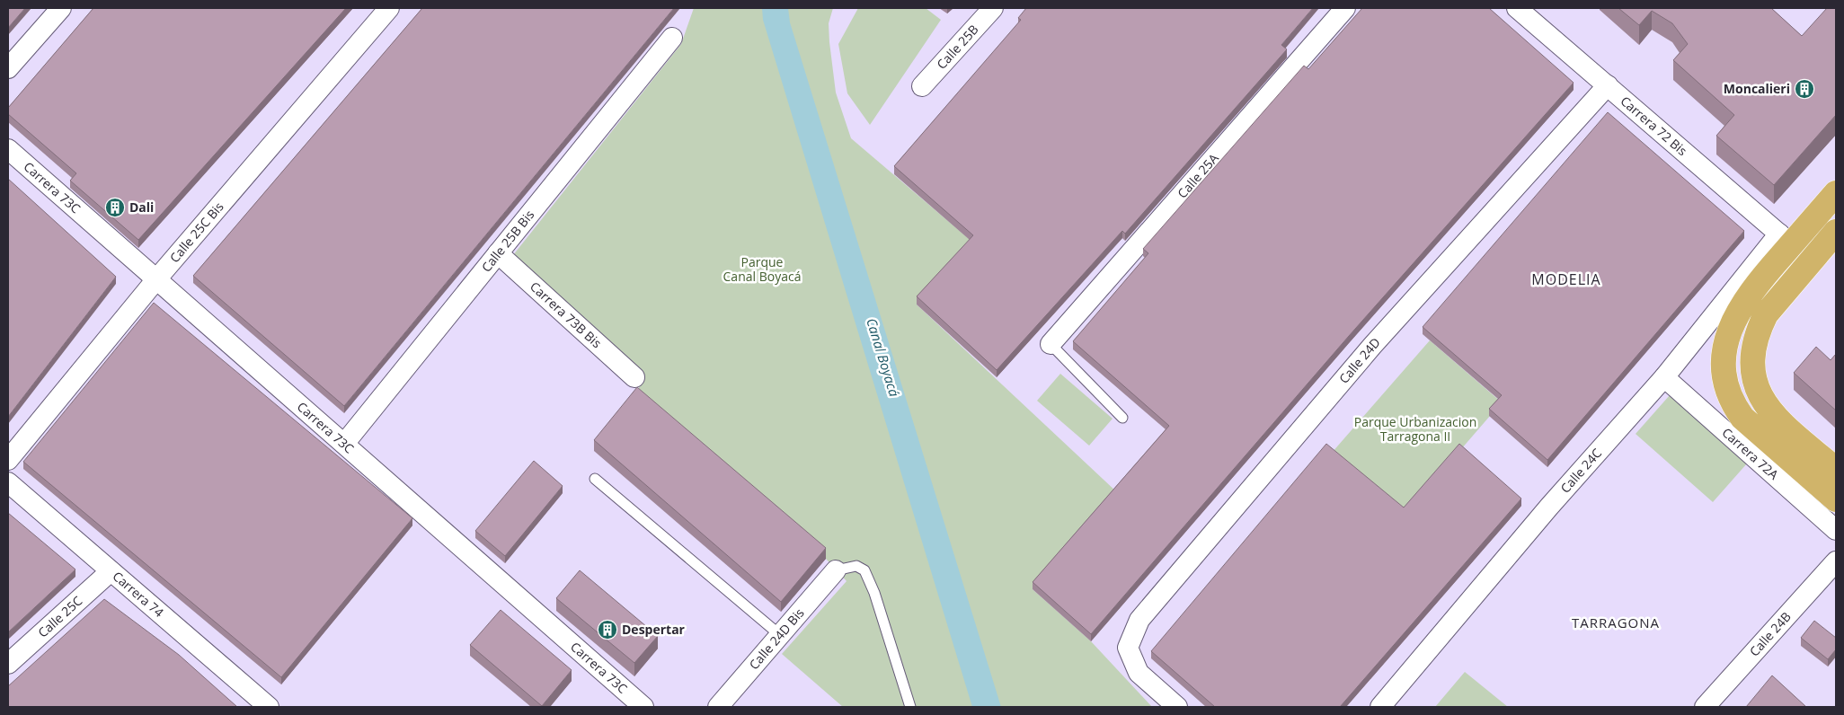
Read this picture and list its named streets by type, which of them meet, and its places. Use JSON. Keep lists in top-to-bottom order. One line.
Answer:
{"streets":{"street":["Calle 25B","Carrera 72 Bis","Calle 25A","Carrera 73C","Calle 25C Bis","Calle 25B Bis","Carrera 73B Bis","Calle 24D","Carrera 72A","Calle 24C","Carrera 74","Calle 25C","Calle 24B","Calle 24D Bis"]},"crossings":[["Carrera 72 Bis","Calle 24D"],["Carrera 72 Bis","Calle 24C"],["Carrera 73C","Calle 25C Bis"],["Carrera 73C","Calle 25B Bis"],["Calle 25B Bis","Carrera 73B Bis"],["Carrera 72A","Calle 24C"],["Carrera 74","Calle 25C"]],"districts":["MODELIA","TARRAGONA"],"water":["Canal Boyacá"],"parks":["Parque Canal Boyacá","Parque Urbanizacion Tarragona II"],"places":{"building":["Moncalieri","Dali","Despertar"]}}
